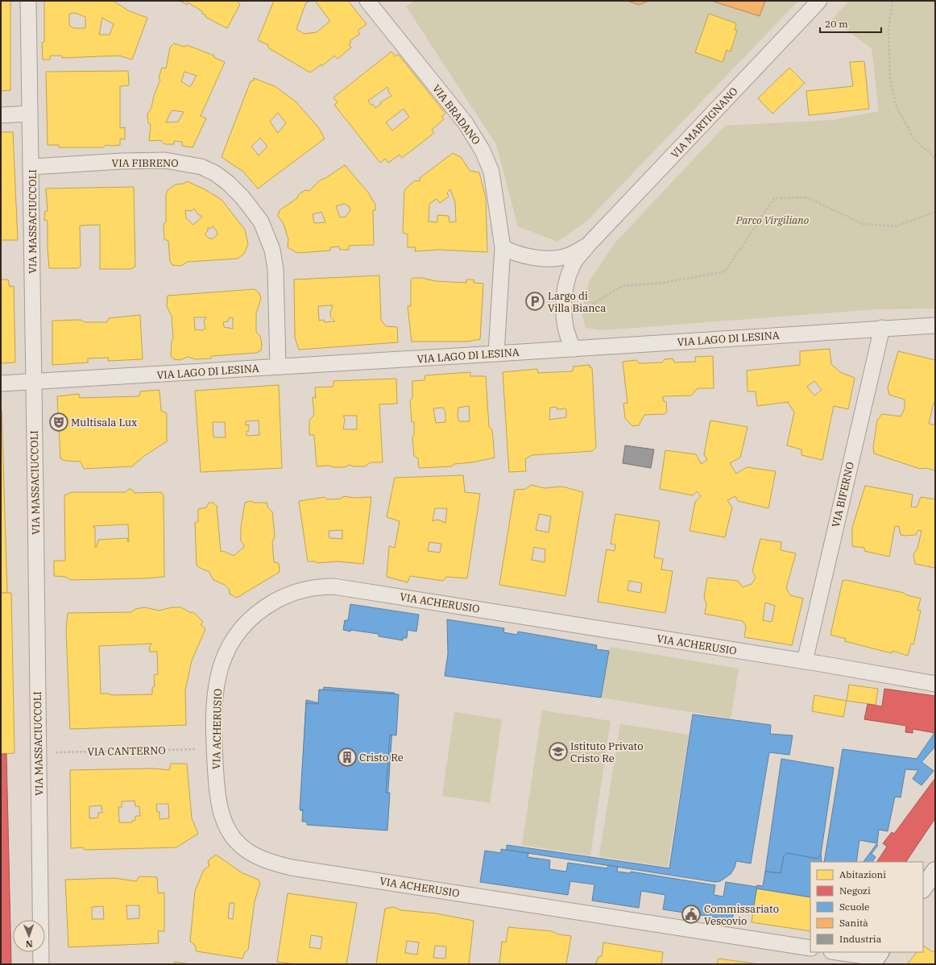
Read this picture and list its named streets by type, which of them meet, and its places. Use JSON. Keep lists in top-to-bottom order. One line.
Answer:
{"streets":{"street":["VIA BRADANO","VIA MARTIGNANO","VIA FIBRENO","VIA MASSACIUCCOLI","VIA LAGO DI LESINA","VIA BIFERNO","VIA ACHERUSIO"],"path":["VIA CANTERNO"]},"crossings":[["VIA FIBRENO","VIA MASSACIUCCOLI"],["VIA FIBRENO","VIA LAGO DI LESINA"],["VIA MASSACIUCCOLI","VIA LAGO DI LESINA"],["VIA MASSACIUCCOLI","VIA CANTERNO"],["VIA LAGO DI LESINA","VIA BIFERNO"],["VIA BIFERNO","VIA ACHERUSIO"],["VIA ACHERUSIO","VIA CANTERNO"]],"parks":["Parco Virgiliano"],"places":{"parking":["Largo di Villa Bianca"],"theatre":["Multisala Lux"],"school or university":["Istituto Privato Cristo Re"],"building":["Cristo Re"],"public building":["Commissariato Vescovio"]},"legend":["Abitazioni","Negozi","Scuole","Sanità","Industria"],"scale_bar":"20 m","north":"bottom"}
